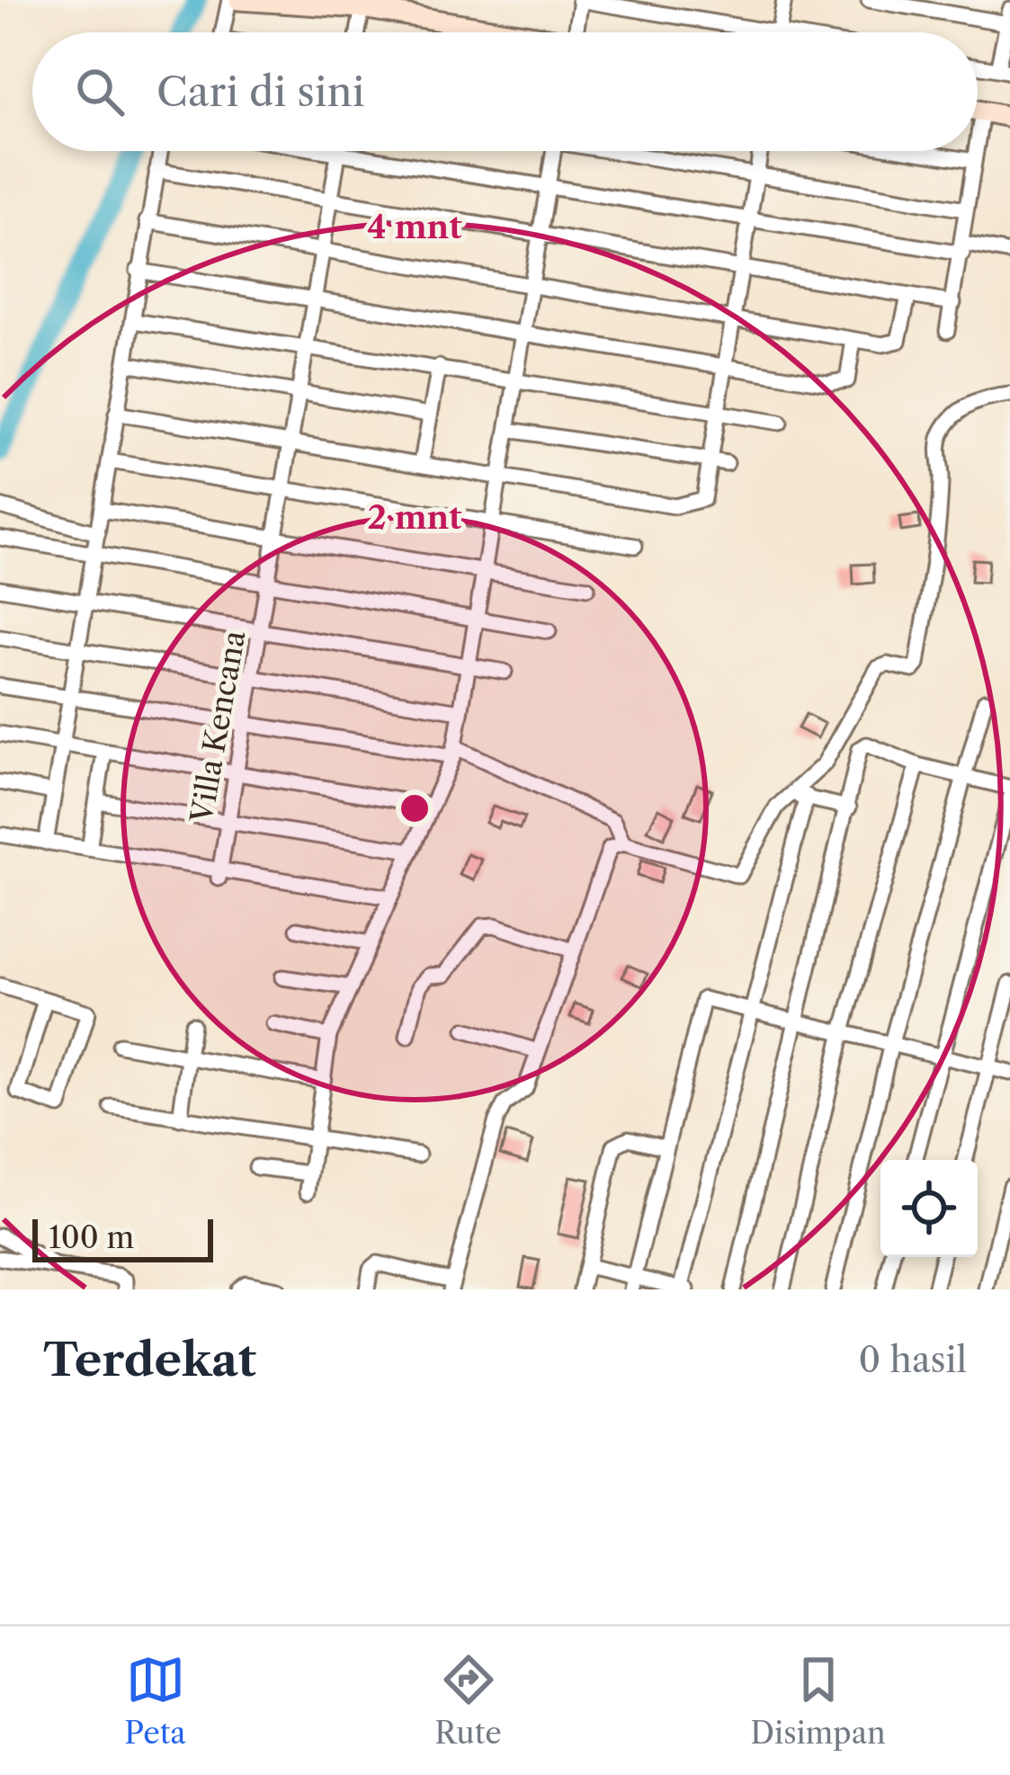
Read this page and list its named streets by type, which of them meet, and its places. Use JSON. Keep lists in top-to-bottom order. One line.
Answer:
{"streets":{"street":["Villa Kencana"]},"scale_bar":"100 m","page":{"search":"Cari di sini","scale":"100 m","heading":["Terdekat","0 hasil"],"nav":["Peta","Rute","Disimpan"]},"rings":["4 mnt","2 mnt"]}
